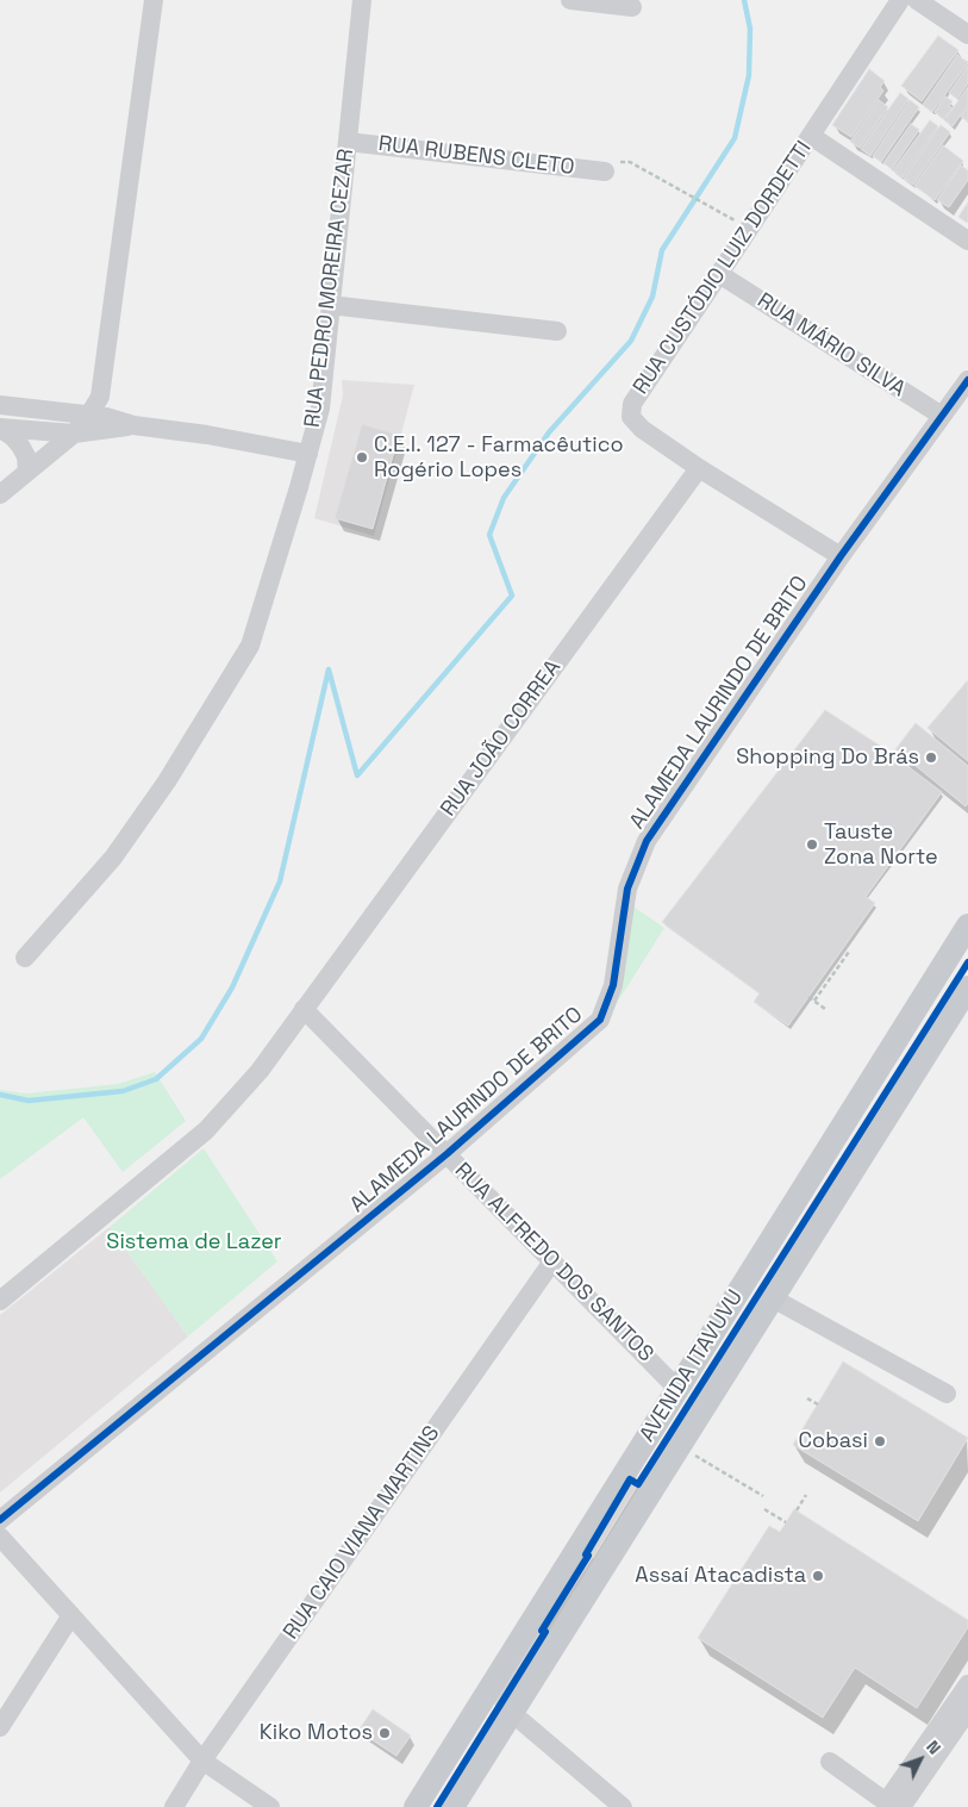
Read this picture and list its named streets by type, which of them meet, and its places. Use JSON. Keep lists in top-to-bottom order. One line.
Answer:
{"streets":{"main road":["AVENIDA ITAVUVU"],"street":["RUA RUBENS CLETO","RUA CUSTÓDIO LUIZ DORDETTI","RUA PEDRO MOREIRA CEZAR","RUA MÁRIO SILVA","ALAMEDA LAURINDO DE BRITO","RUA JOÃO CORREA","RUA ALFREDO DOS SANTOS","RUA CAIO VIANA MARTINS"]},"crossings":[["RUA RUBENS CLETO","RUA PEDRO MOREIRA CEZAR"],["RUA CUSTÓDIO LUIZ DORDETTI","RUA MÁRIO SILVA"],["RUA CUSTÓDIO LUIZ DORDETTI","ALAMEDA LAURINDO DE BRITO"],["RUA CUSTÓDIO LUIZ DORDETTI","RUA JOÃO CORREA"],["RUA MÁRIO SILVA","ALAMEDA LAURINDO DE BRITO"],["ALAMEDA LAURINDO DE BRITO","RUA ALFREDO DOS SANTOS"],["RUA JOÃO CORREA","RUA ALFREDO DOS SANTOS"],["RUA ALFREDO DOS SANTOS","AVENIDA ITAVUVU"],["RUA ALFREDO DOS SANTOS","RUA CAIO VIANA MARTINS"]],"parks":["Sistema de Lazer"],"places":["C.E.I. 127 - Farmacêutico Rogério Lopes","Shopping Do Brás","Tauste Zona Norte","Cobasi","Assaí Atacadista","Kiko Motos"],"north":"top right"}
